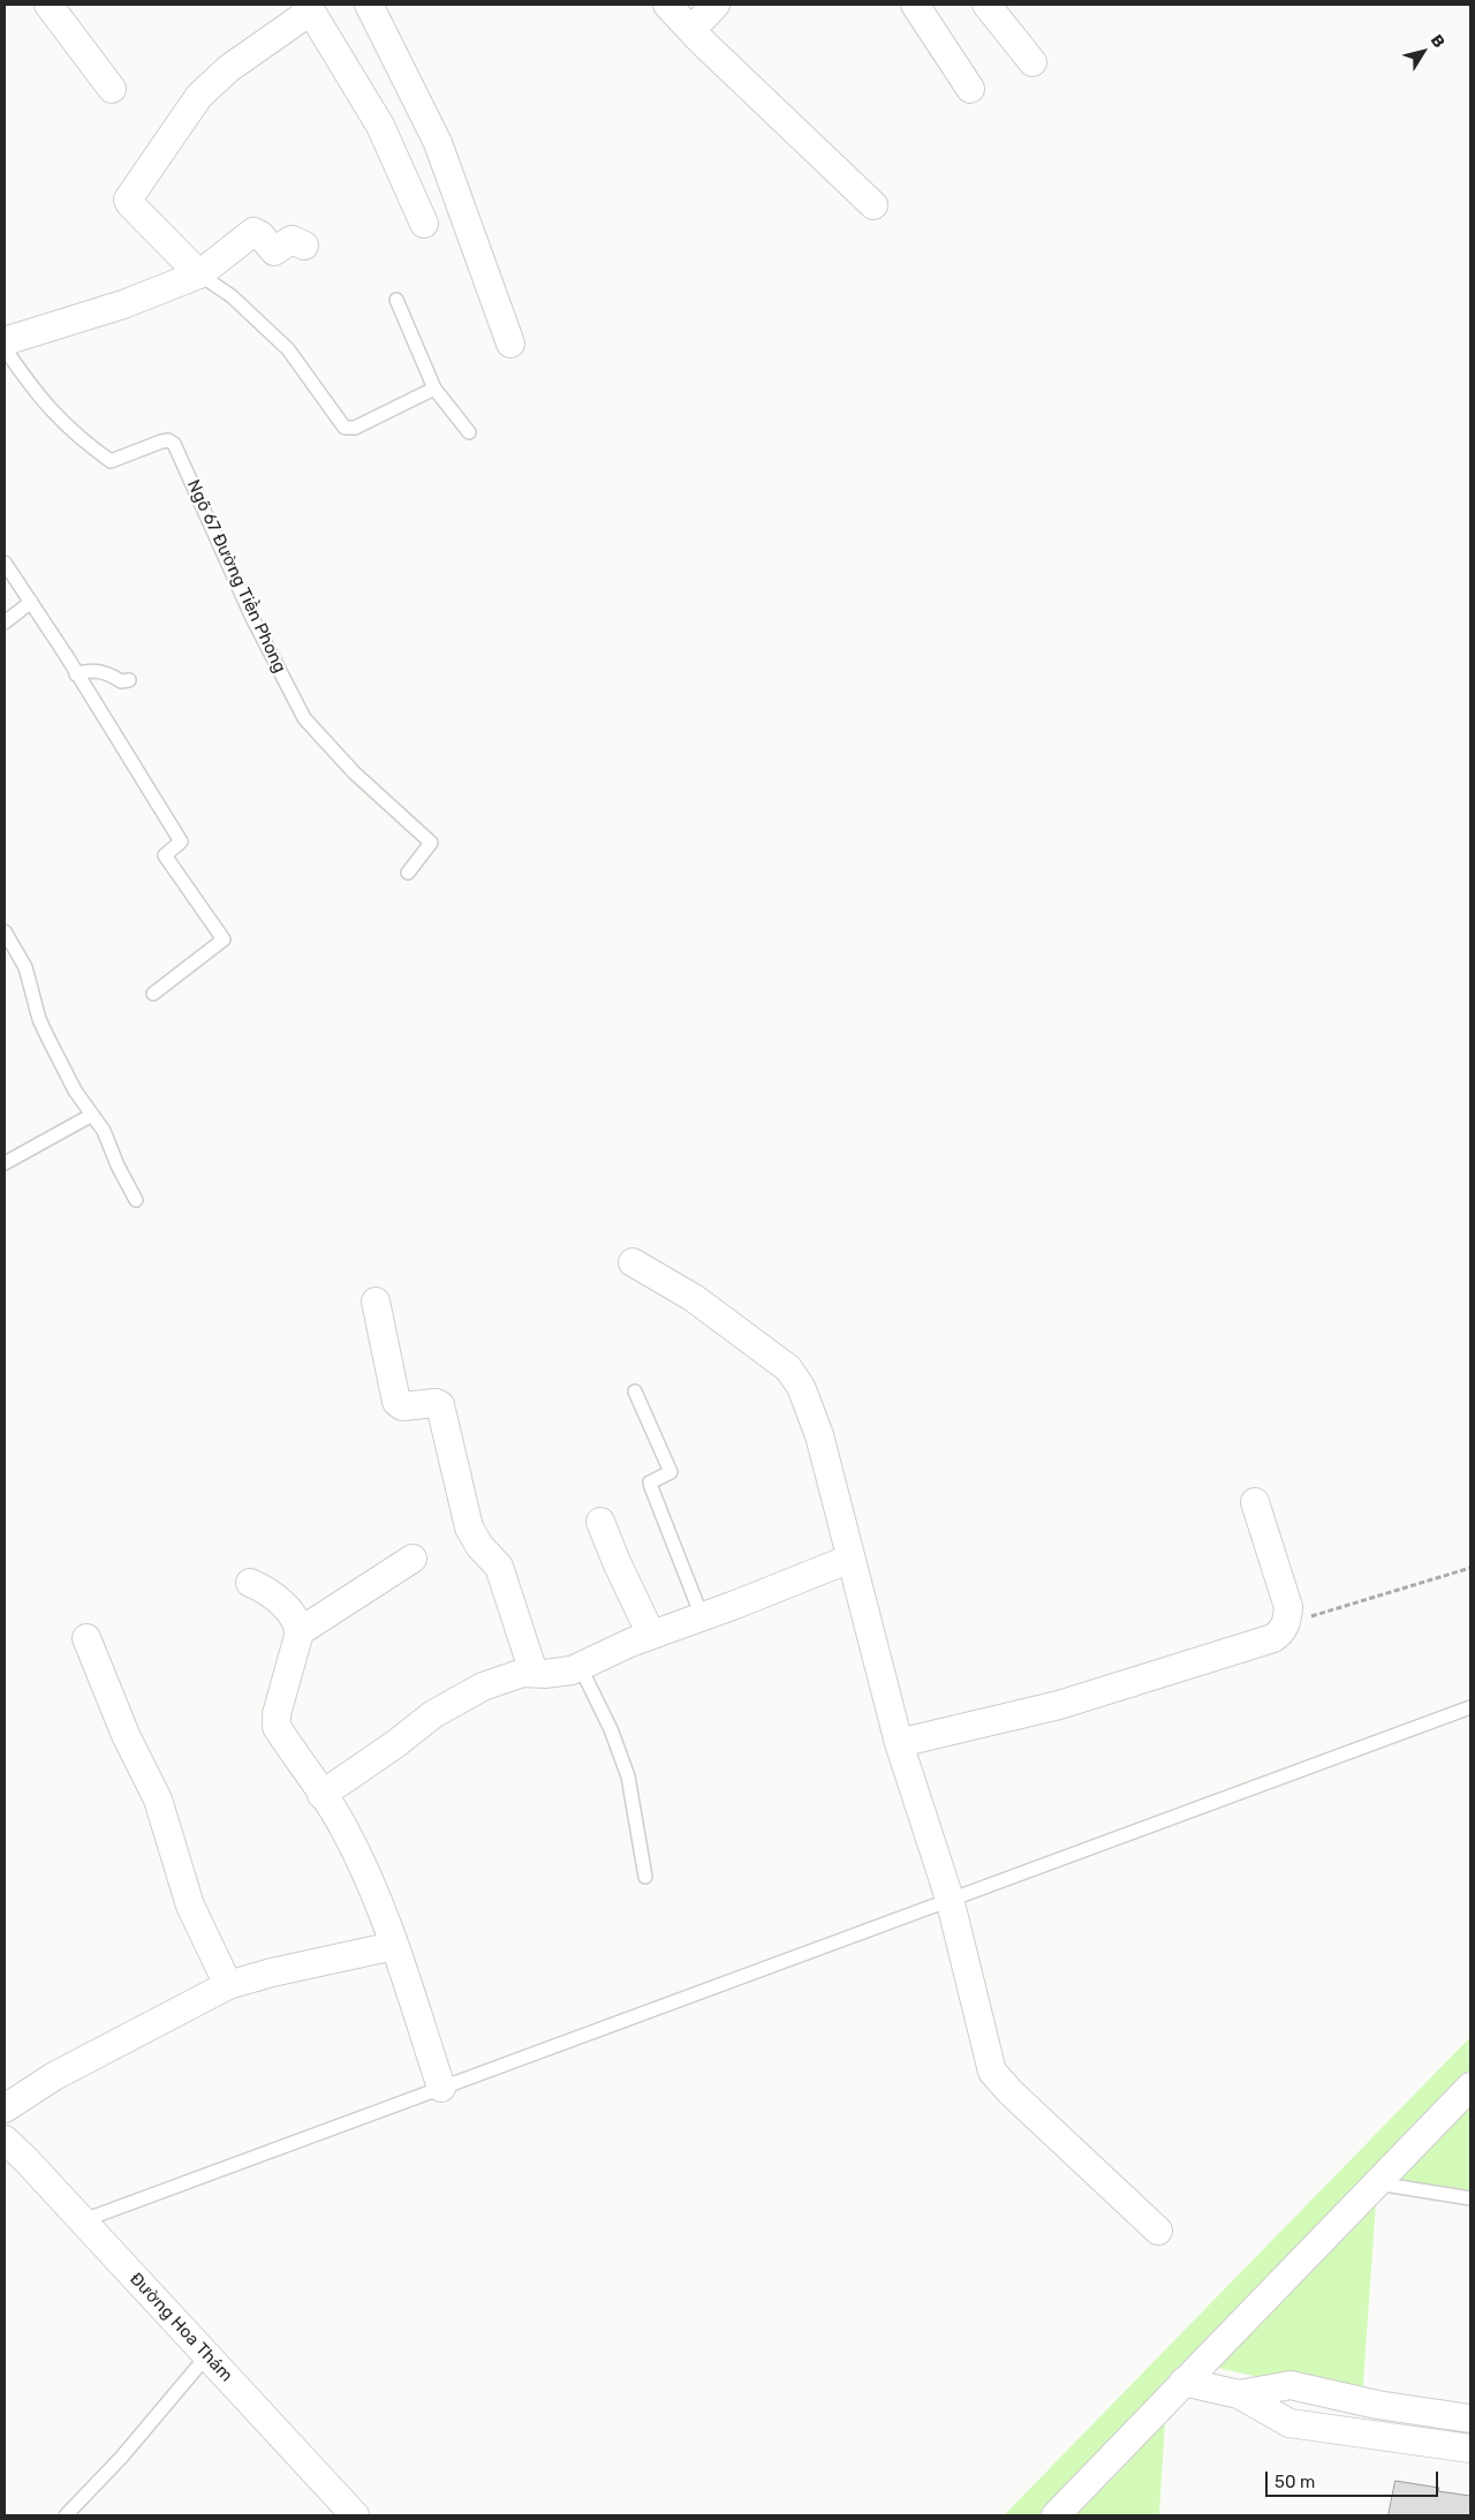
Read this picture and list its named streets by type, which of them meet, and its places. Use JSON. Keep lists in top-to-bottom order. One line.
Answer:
{"streets":{"street":["Đường Hoa Thám"],"lane":["Ngõ 67 Đường Tiền Phong"]},"scale_bar":"50 m","north":"top right"}
